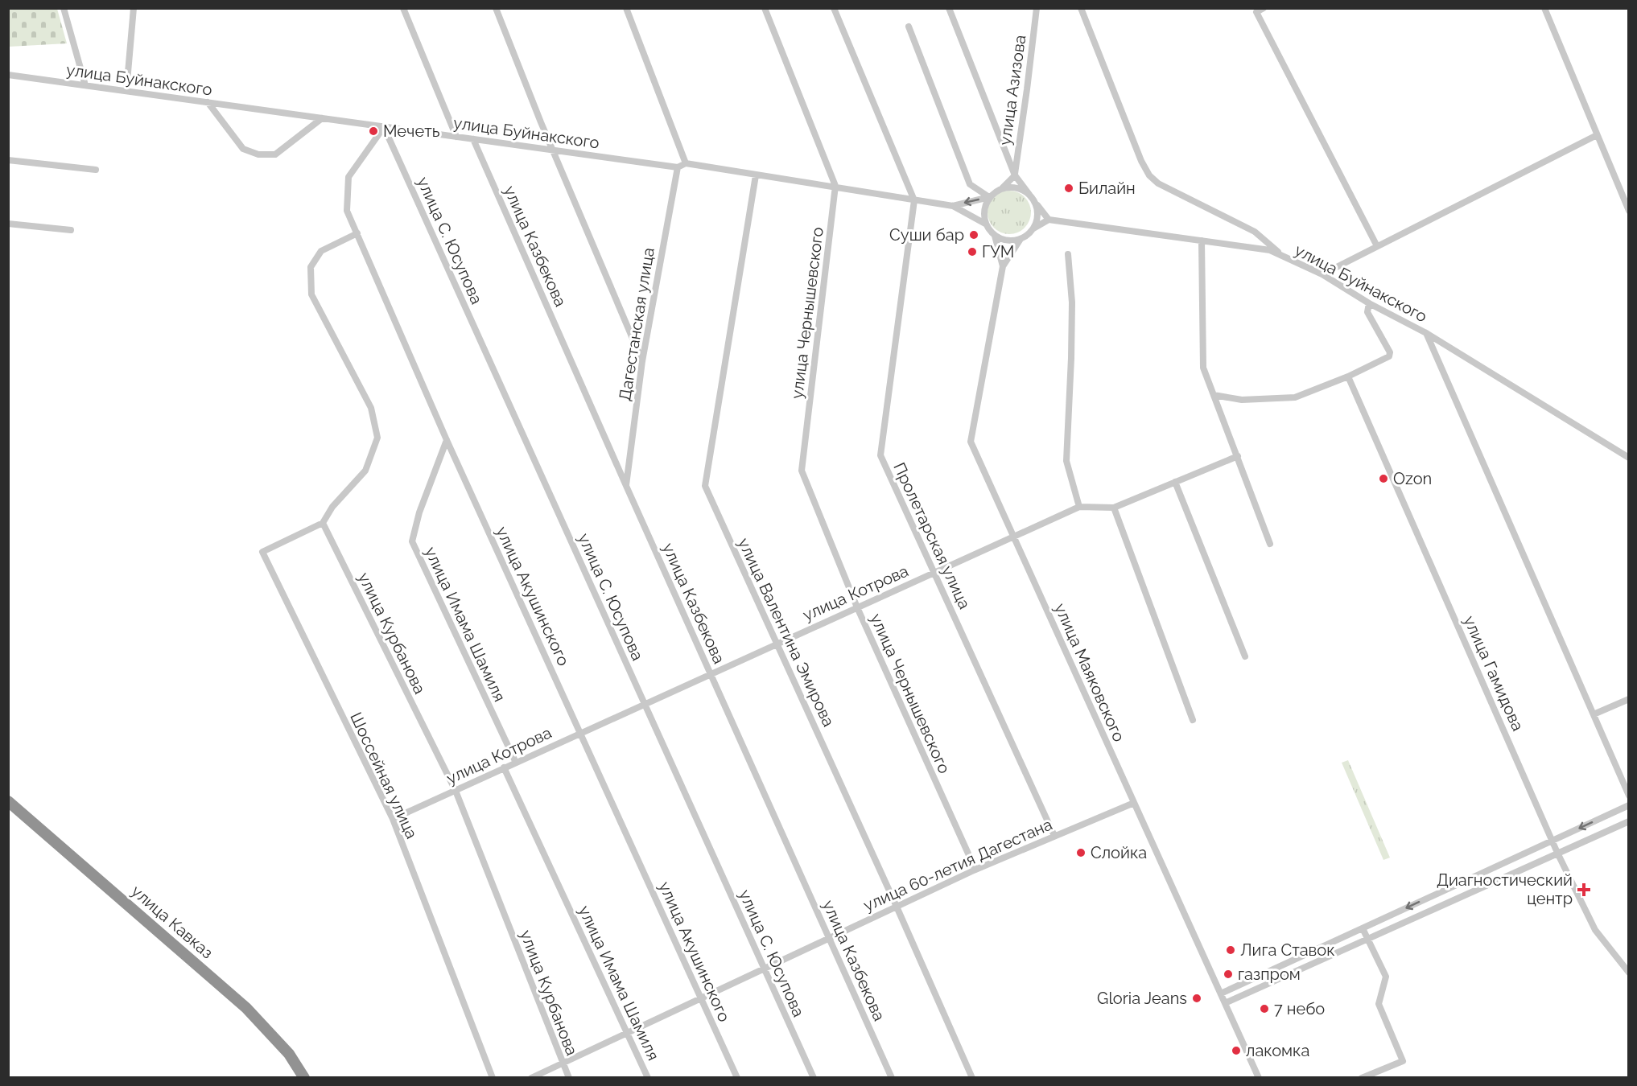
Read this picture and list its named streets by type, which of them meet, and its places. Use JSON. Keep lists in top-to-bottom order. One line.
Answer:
{"streets":{"highway":["улица Кавказ"],"street":["улица Буйнакского","улица Азизова","улица С. Юсупова","улица Казбекова","улица Чернышевского","Дагестанская улица","Пролетарская улица","улица Котрова","улица Акушинского","улица Имама Шамиля","улица Валентина Эмирова","улица Курбанова","улица Маяковского","улица Гамидова","Шоссейная улица","улица 60-летия Дагестана"]},"crossings":[["улица Буйнакского","улица С. Юсупова"],["улица Буйнакского","улица Казбекова"],["улица Буйнакского","Дагестанская улица"],["улица Буйнакского","улица Акушинского"],["улица С. Юсупова","улица Котрова"],["улица С. Юсупова","улица Акушинского"],["улица С. Юсупова","улица 60-летия Дагестана"],["улица Казбекова","Дагестанская улица"],["улица Казбекова","улица Котрова"],["улица Казбекова","улица 60-летия Дагестана"],["улица Чернышевского","улица Котрова"],["улица Чернышевского","улица 60-летия Дагестана"],["Пролетарская улица","улица Котрова"],["Пролетарская улица","улица 60-летия Дагестана"],["улица Котрова","улица Акушинского"],["улица Котрова","улица Имама Шамиля"],["улица Котрова","улица Валентина Эмирова"],["улица Котрова","улица Курбанова"],["улица Котрова","улица Маяковского"],["улица Котрова","Шоссейная улица"],["улица Акушинского","улица Имама Шамиля"],["улица Акушинского","улица 60-летия Дагестана"],["улица Имама Шамиля","улица 60-летия Дагестана"],["улица Валентина Эмирова","улица 60-летия Дагестана"],["улица Курбанова","Шоссейная улица"],["улица Курбанова","улица 60-летия Дагестана"],["улица Маяковского","улица 60-летия Дагестана"]],"places":{"other":["Мечеть","Билайн","Суши бар","ГУМ","Ozon","Слойка","Лига Ставок","газпром","Gloria Jeans","7 небо","лакомка"],"health":["Диагностический центр"]}}
